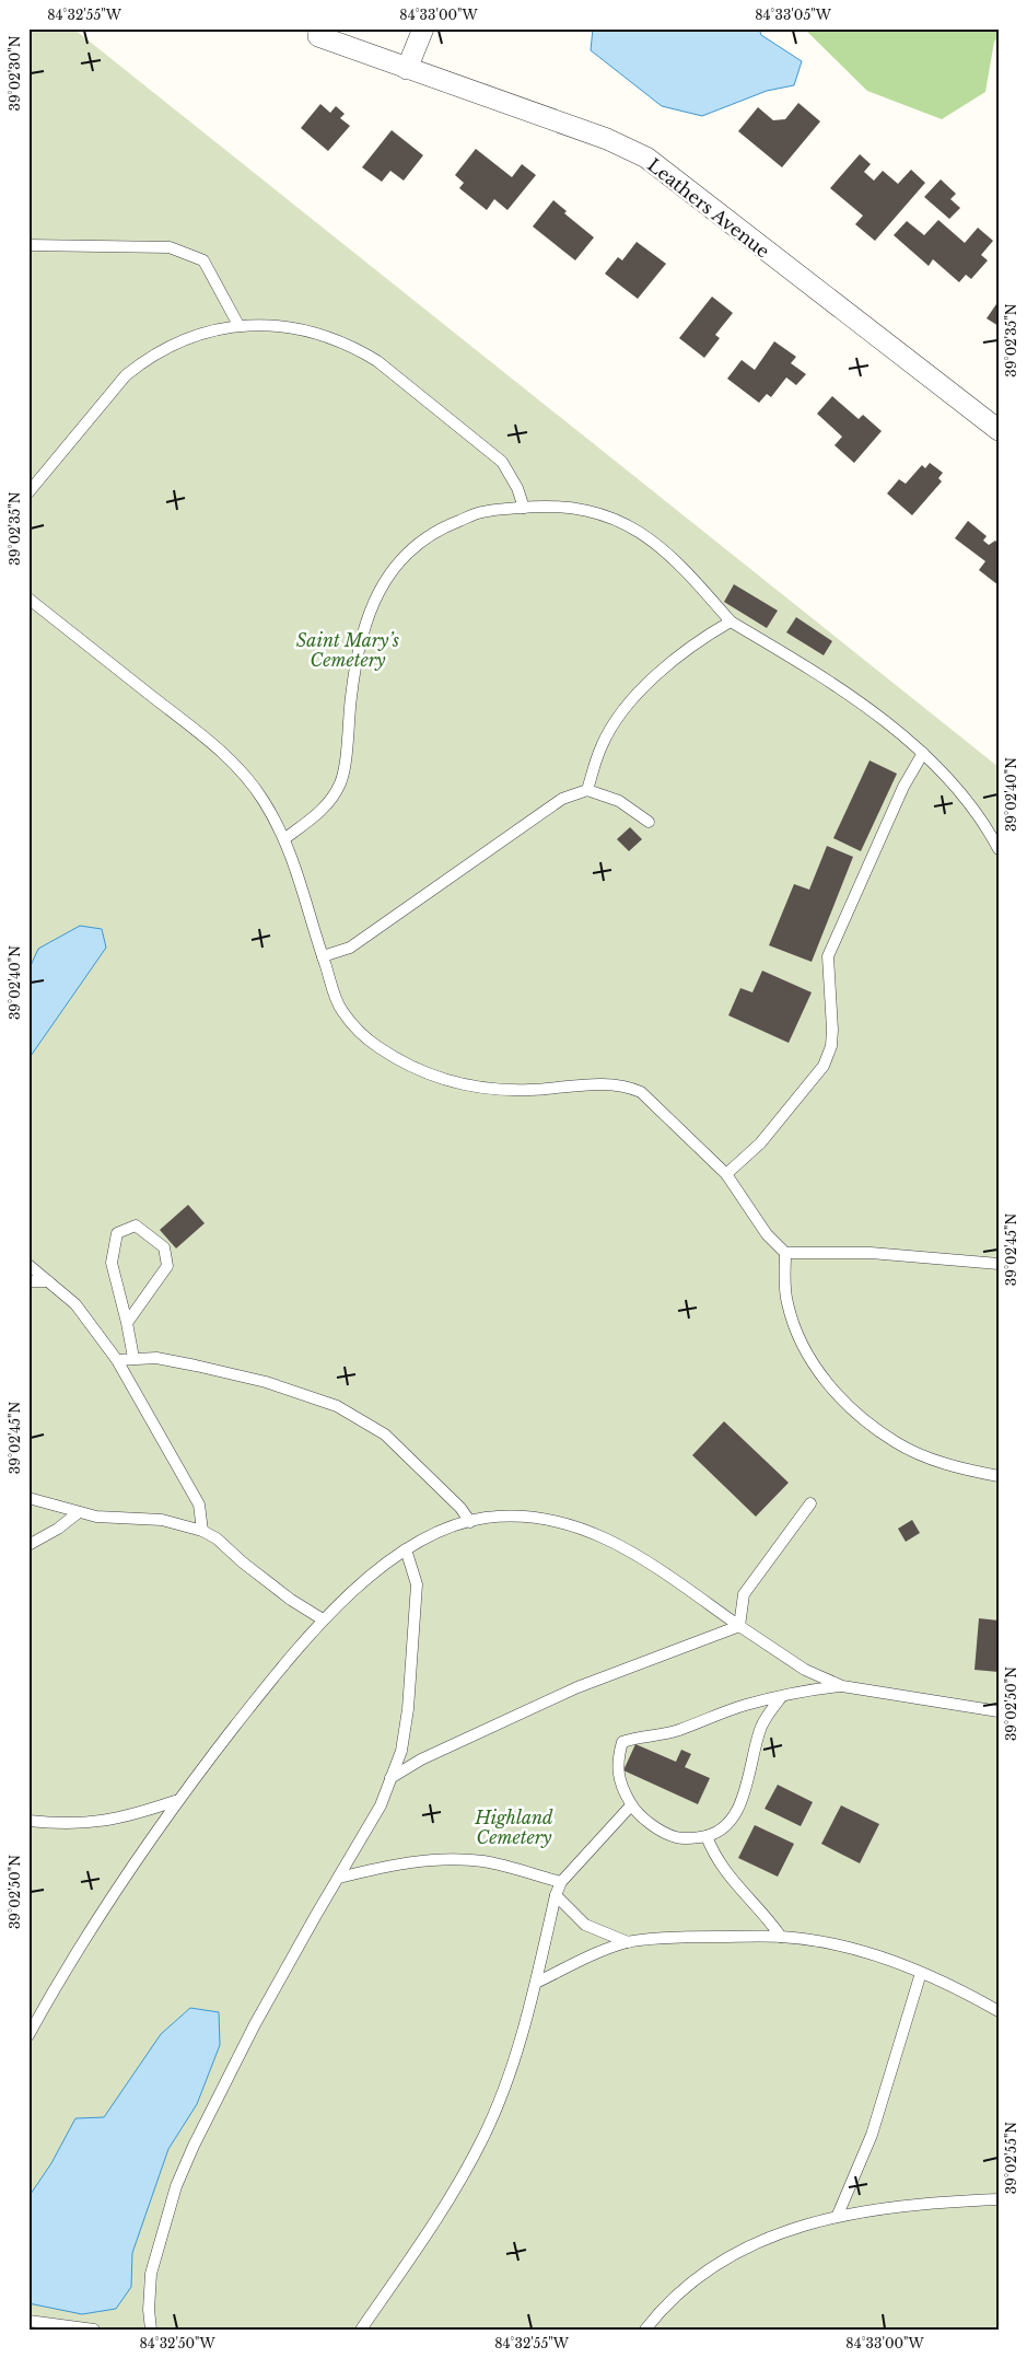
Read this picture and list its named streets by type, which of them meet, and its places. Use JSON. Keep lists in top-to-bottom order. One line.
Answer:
{"streets":{"street":["Leathers Avenue"]},"parks":["Saint Mary’s Cemetery","Highland Cemetery"],"coordinates":["84°32'55\"W","84°33'00\"W","84°33'05\"W","39°02'30\"N","39°02'35\"N","39°02'40\"N","39°02'45\"N","39°02'50\"N","39°02'55\"N","84°32'50\"W"]}
